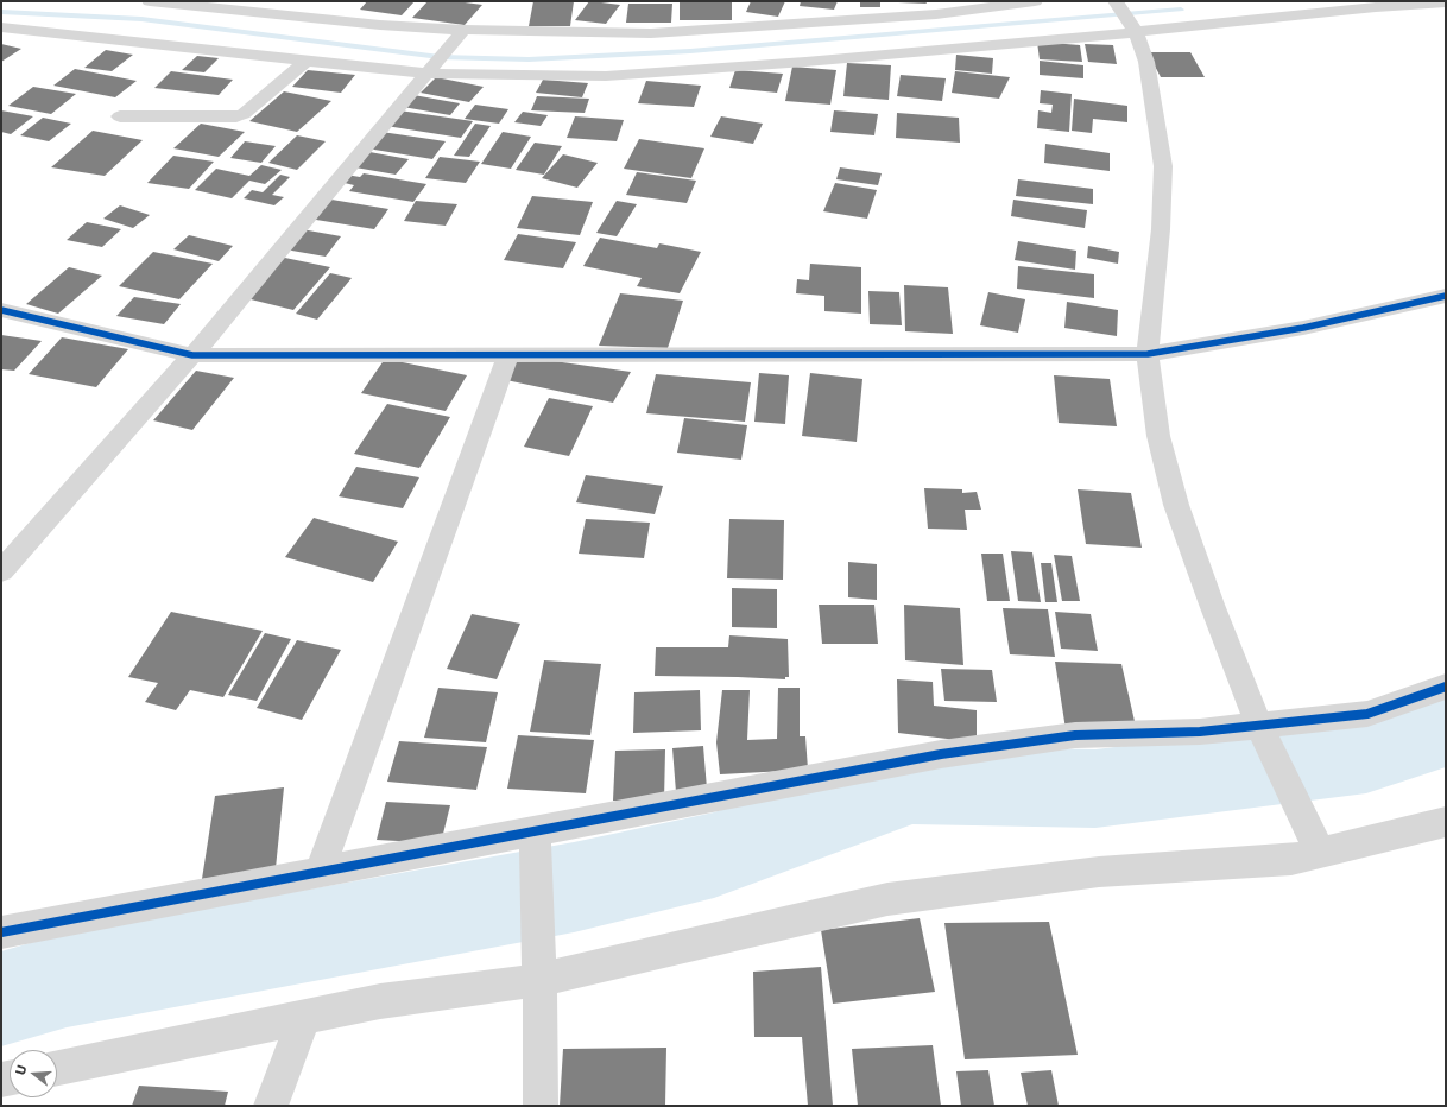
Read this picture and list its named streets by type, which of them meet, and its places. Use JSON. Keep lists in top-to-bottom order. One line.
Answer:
{"north":"left"}
